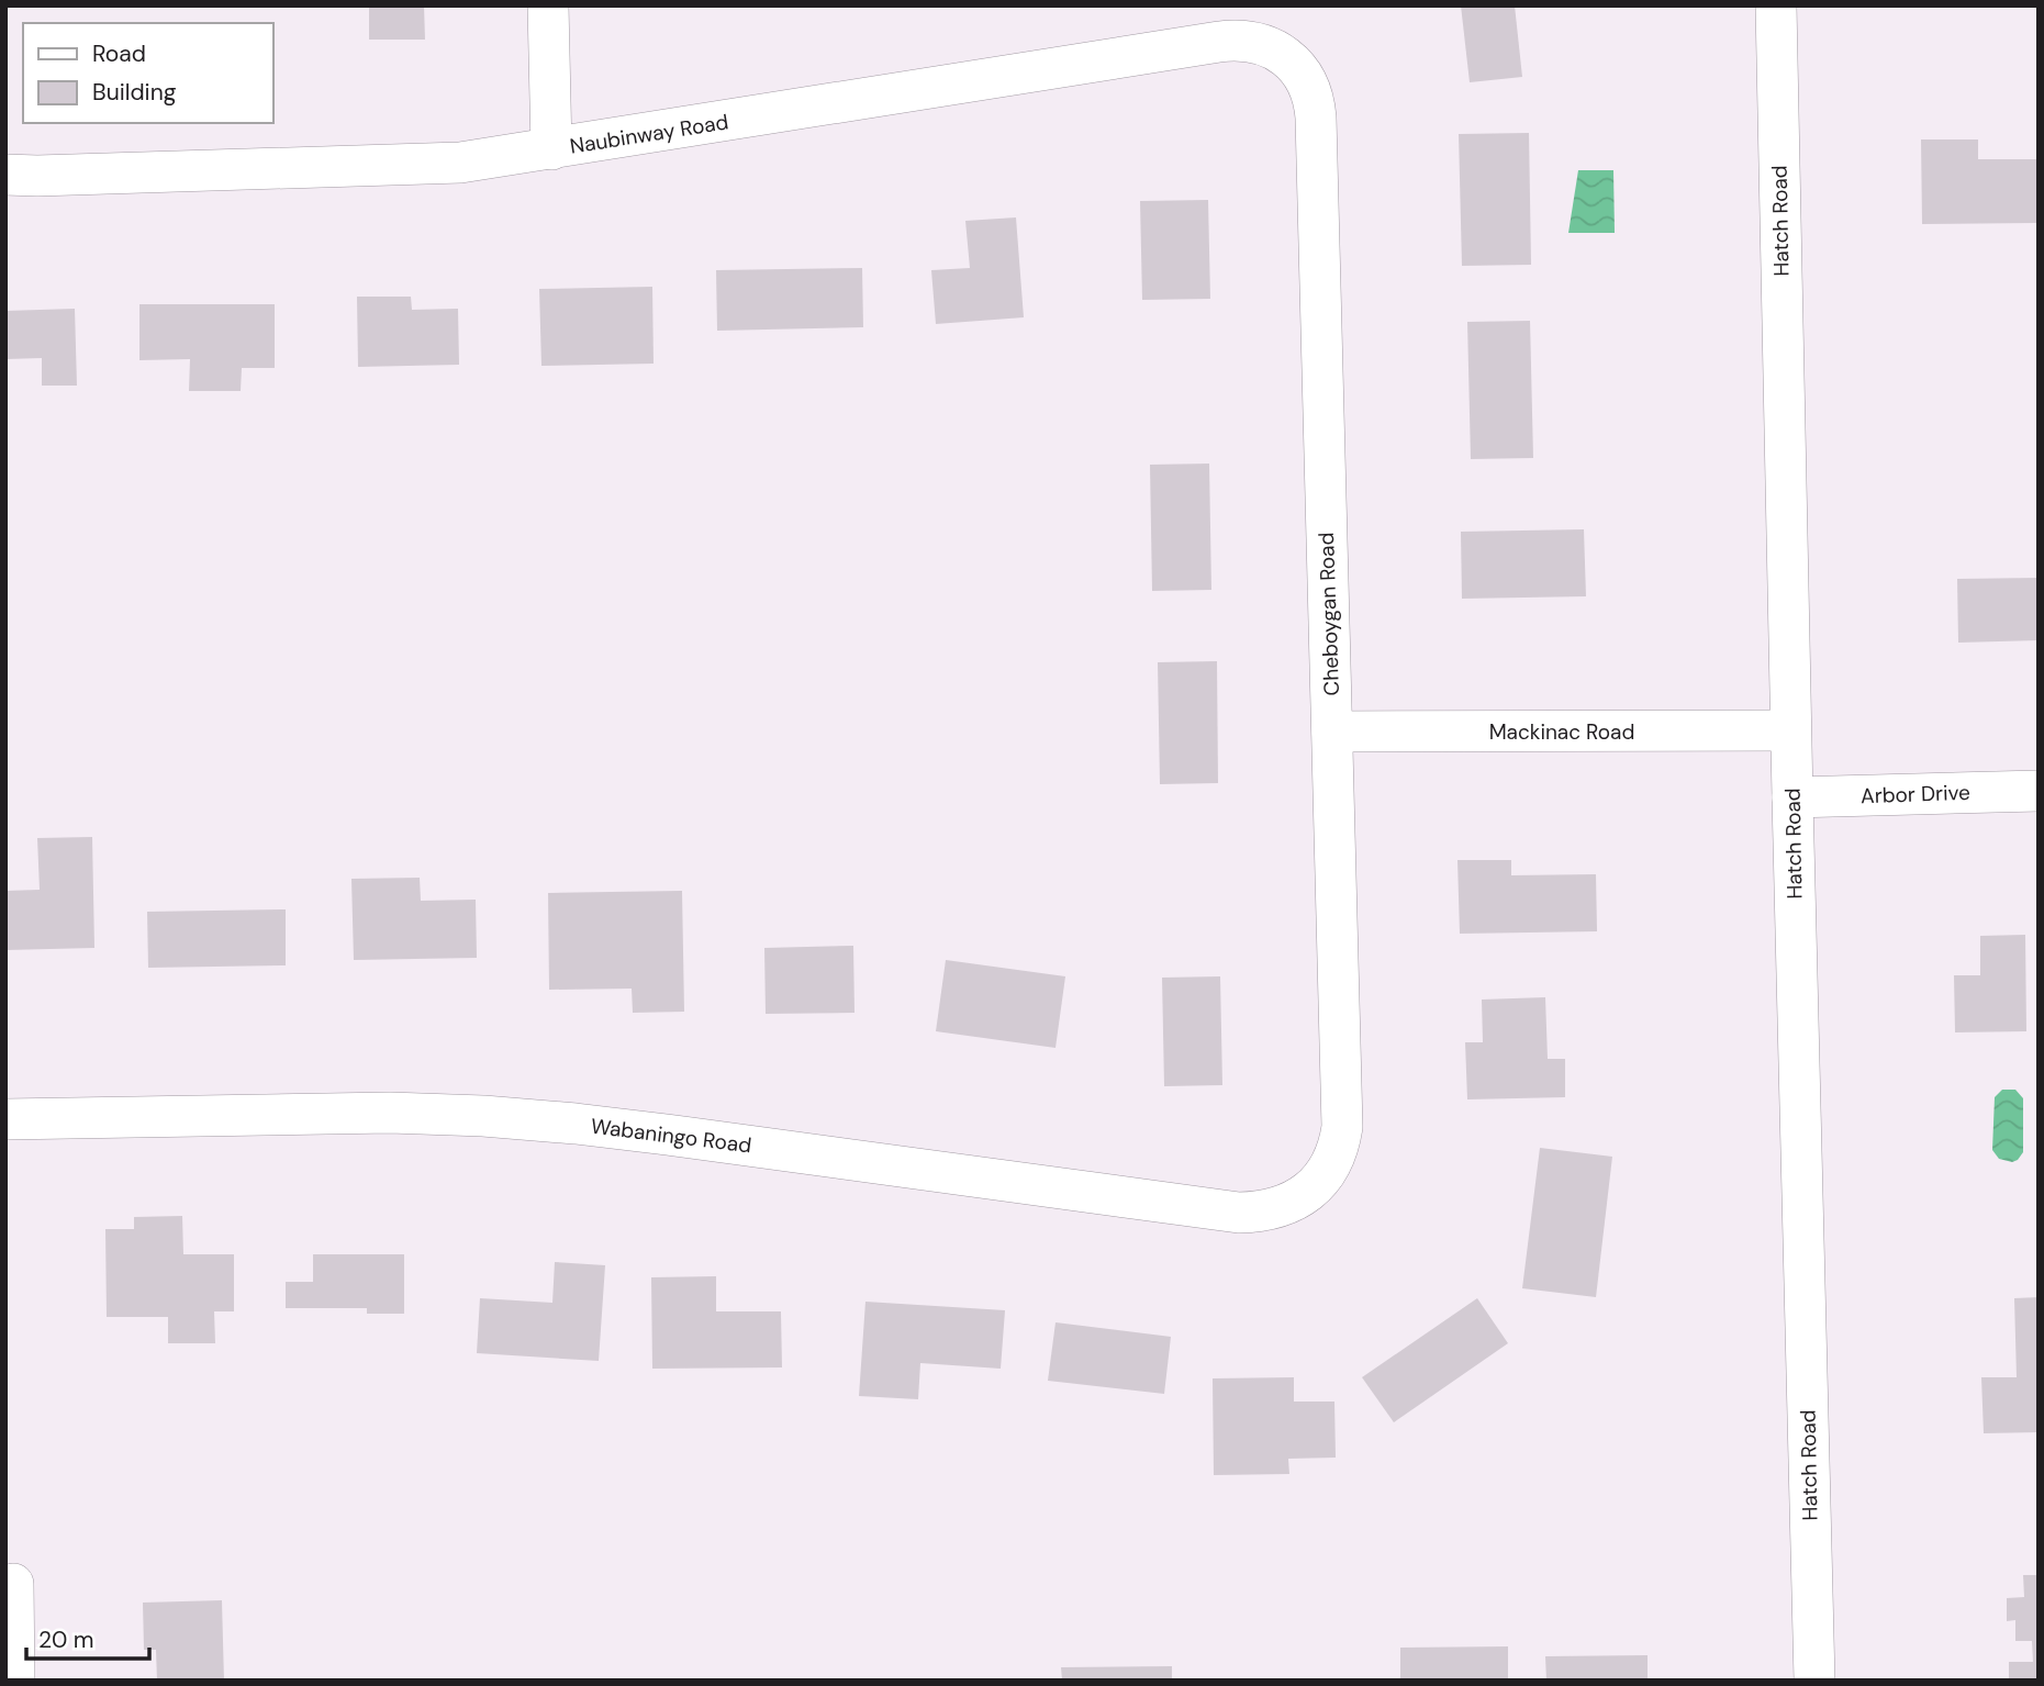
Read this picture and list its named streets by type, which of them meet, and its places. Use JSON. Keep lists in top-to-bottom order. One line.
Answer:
{"streets":{"street":["Naubinway Road","Hatch Road","Cheboygan Road","Mackinac Road","Arbor Drive","Wabaningo Road"]},"crossings":[["Naubinway Road","Cheboygan Road"],["Hatch Road","Mackinac Road"],["Hatch Road","Arbor Drive"],["Cheboygan Road","Mackinac Road"],["Cheboygan Road","Wabaningo Road"]],"legend":["Road","Building"],"scale_bar":"20 m"}
